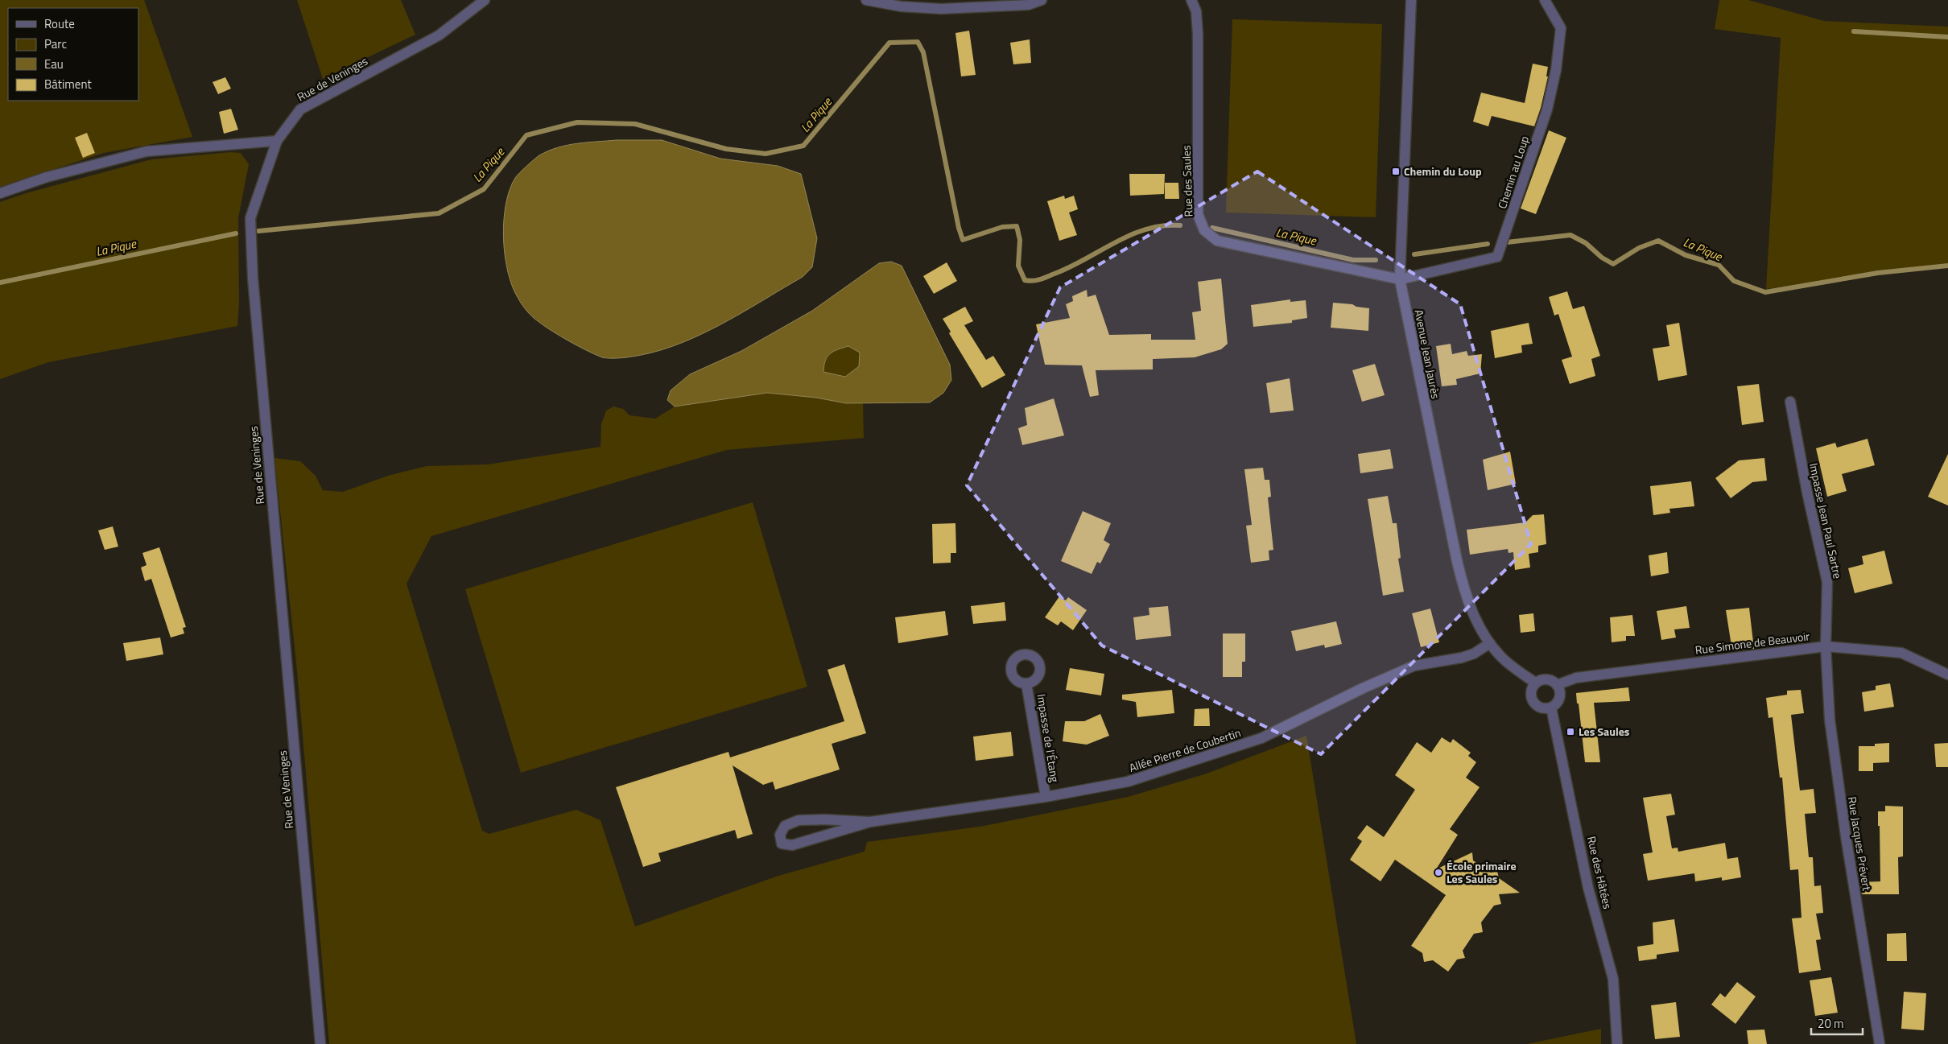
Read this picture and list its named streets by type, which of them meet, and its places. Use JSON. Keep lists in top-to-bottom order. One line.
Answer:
{"streets":{"street":["Rue de Veninges","Chemin au Loup","Rue des Saules","Avenue Jean Jaurès","Impasse Jean Paul Sartre","Rue Simone de Beauvoir","Impasse de l'Étang","Allée Pierre de Coubertin","Rue Jacques Prévert","Rue des Hâtées"]},"crossings":[["Chemin au Loup","Rue des Saules"],["Chemin au Loup","Avenue Jean Jaurès"],["Rue des Saules","Avenue Jean Jaurès"],["Avenue Jean Jaurès","Rue Simone de Beauvoir"],["Avenue Jean Jaurès","Allée Pierre de Coubertin"],["Avenue Jean Jaurès","Rue des Hâtées"],["Impasse Jean Paul Sartre","Rue Simone de Beauvoir"],["Impasse Jean Paul Sartre","Rue Jacques Prévert"],["Rue Simone de Beauvoir","Rue Jacques Prévert"],["Rue Simone de Beauvoir","Rue des Hâtées"],["Impasse de l'Étang","Allée Pierre de Coubertin"]],"water":["La Pique"],"places":{"transit":["Chemin du Loup","Les Saules"],"other":["École primaire Les Saules"]},"legend":["Route","Parc","Eau","Bâtiment"],"scale_bar":"20 m"}
